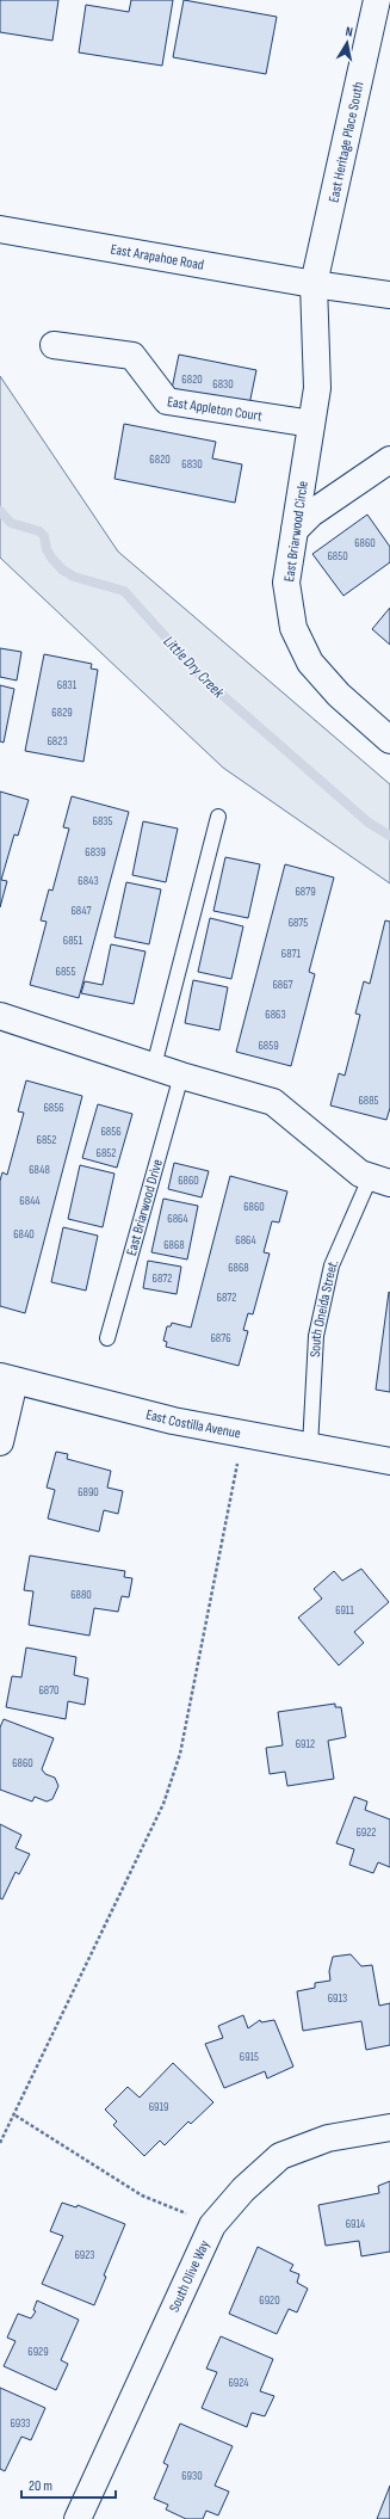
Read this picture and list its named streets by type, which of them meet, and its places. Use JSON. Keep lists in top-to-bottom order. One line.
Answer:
{"streets":{"street":["East Heritage Place South","East Arapahoe Road","East Appleton Court","East Briarwood Circle","East Costilla Avenue","South Olive Way"],"lane":["East Briarwood Drive","South Oneida Street."]},"crossings":[["East Heritage Place South","East Arapahoe Road"],["East Heritage Place South","East Briarwood Circle"],["East Arapahoe Road","East Briarwood Circle"],["East Appleton Court","East Briarwood Circle"],["South Oneida Street.","East Costilla Avenue"]],"water":["Little Dry Creek"],"house_numbers":["6820","6830","6820","6830","6860","6850","6831","6829","6823","6835","6839","6843","6879","6847","6875","6851","6871","6855","6867","6863","6859","6885","6856","6856","6852","6852","6848","6860","6844","6860","6864","6840","6864","6868","6868","6872","6872","6876","6890","6880","6911","6870","6912","6860","6922","6913","6915","6919","6914","6923","6920","6929","6924","6933","6930"],"scale_bar":"20 m","north":"top"}
